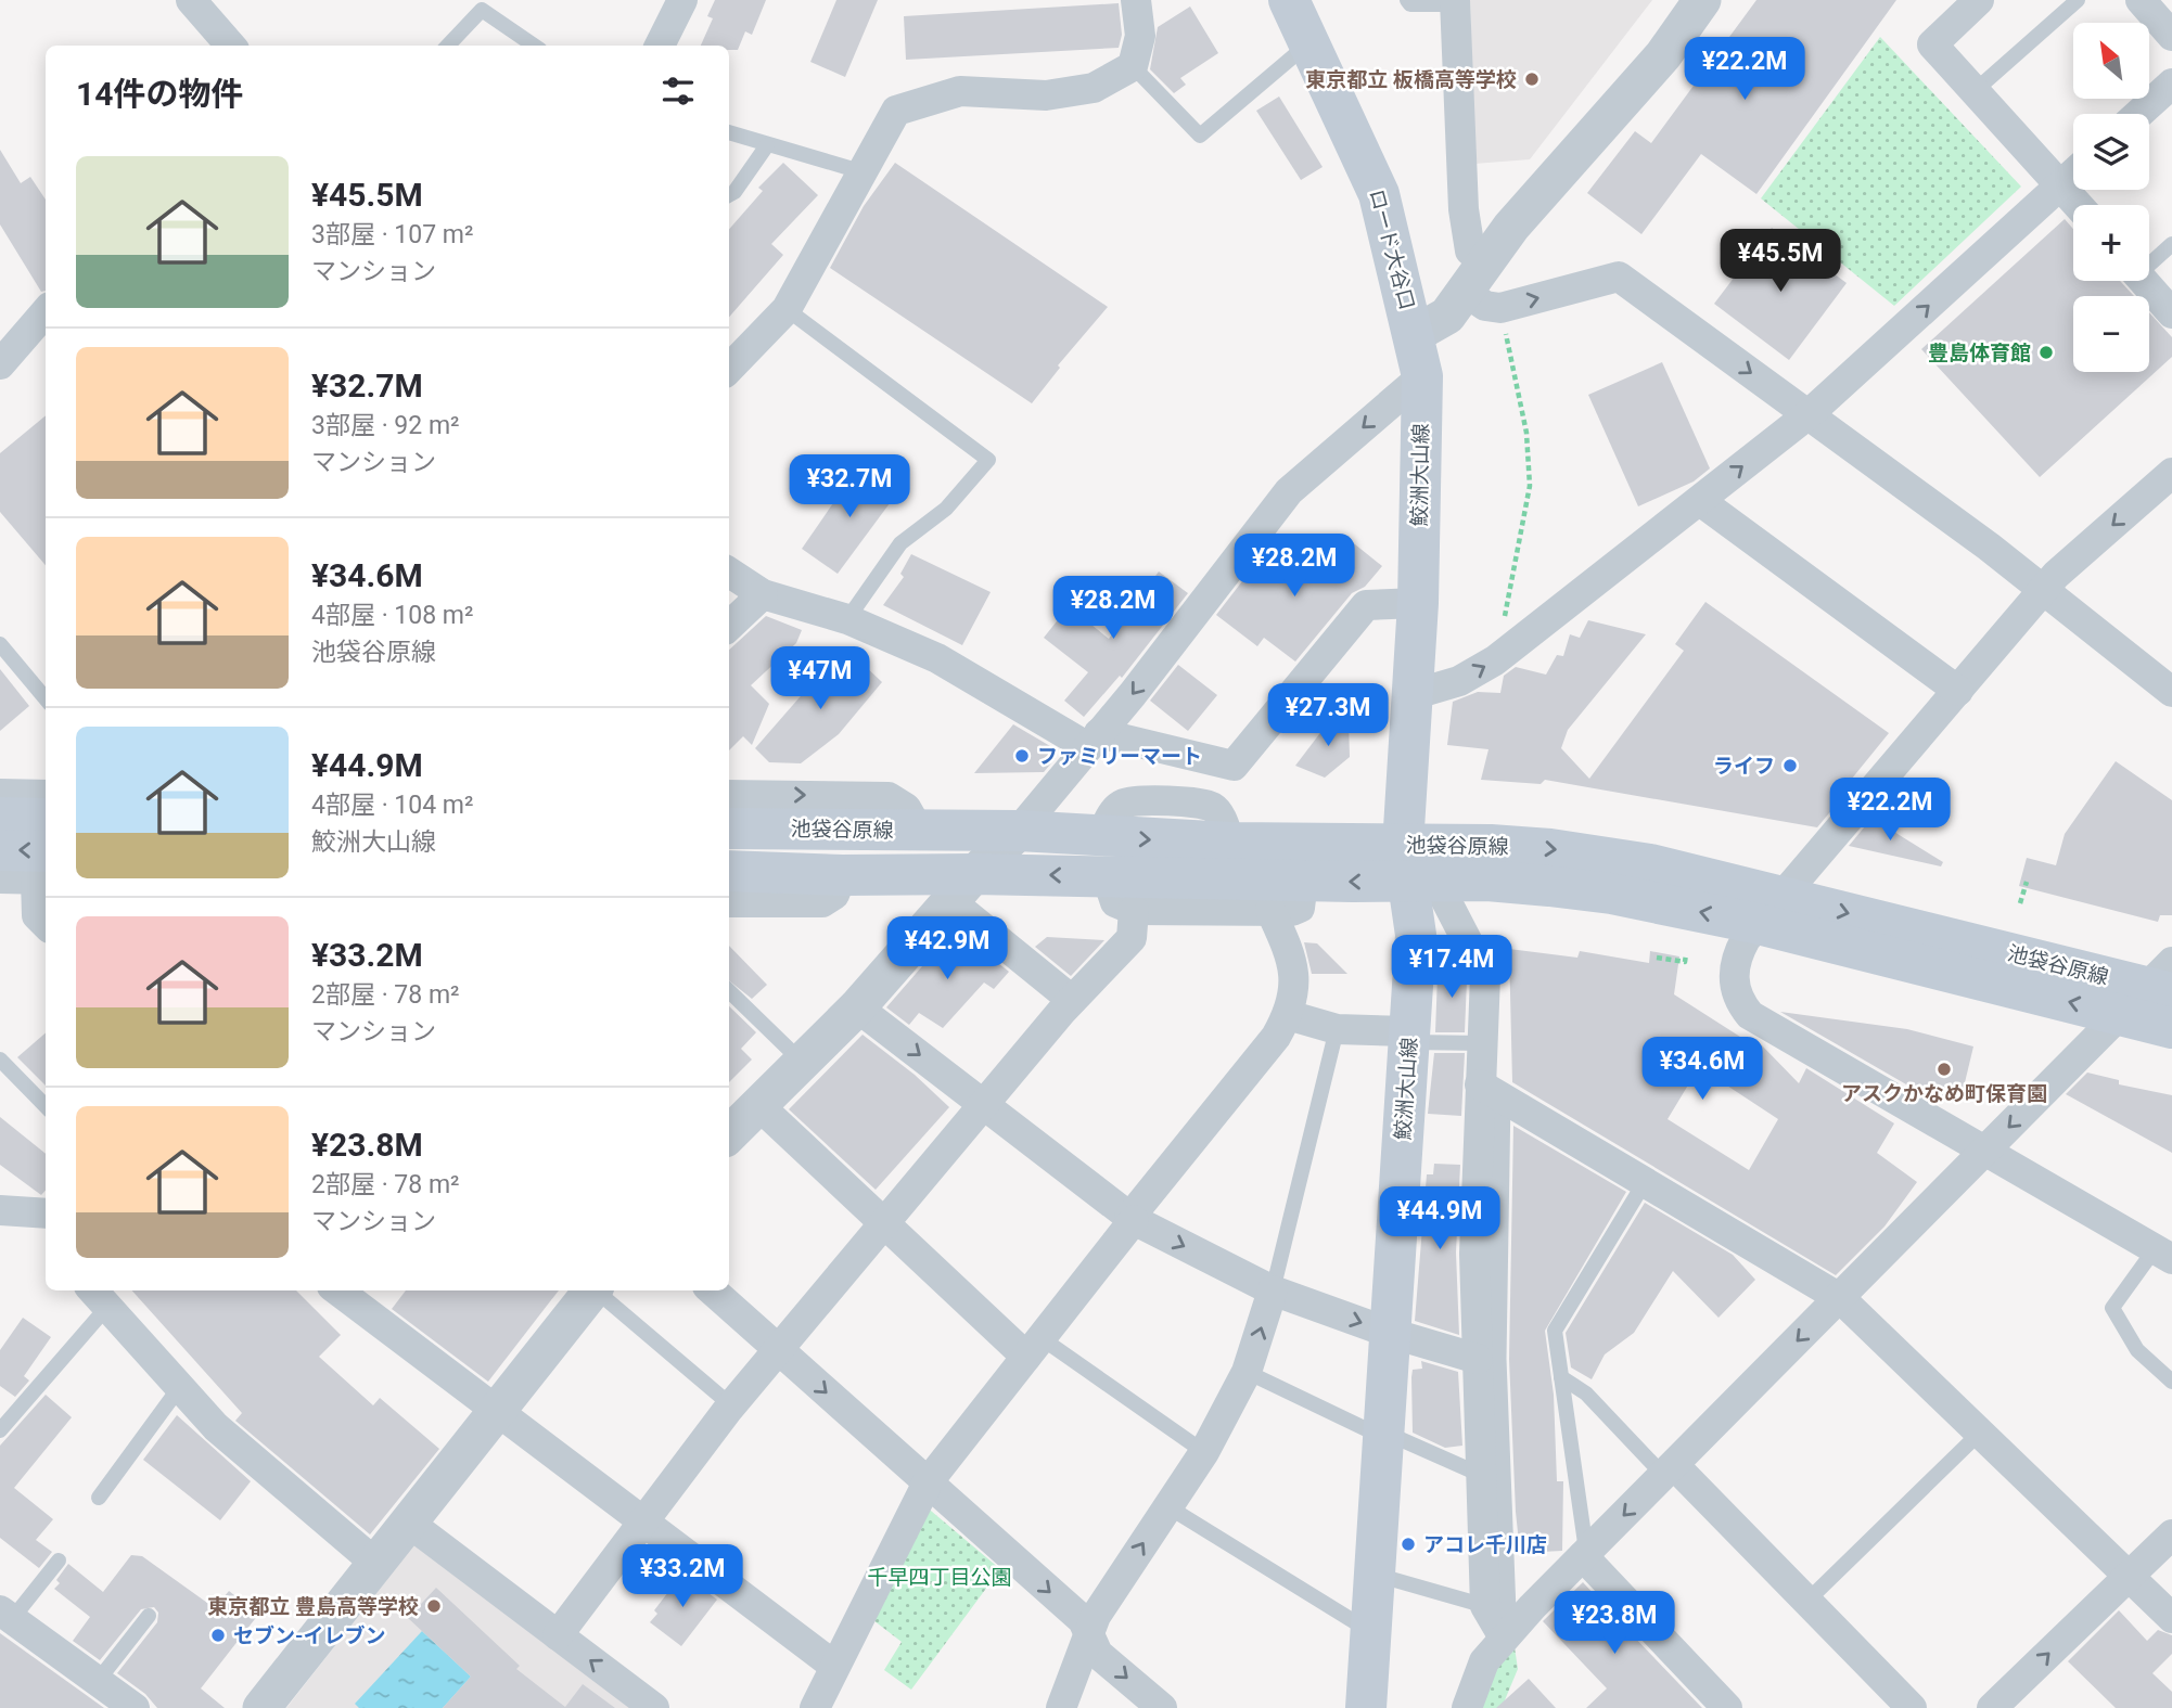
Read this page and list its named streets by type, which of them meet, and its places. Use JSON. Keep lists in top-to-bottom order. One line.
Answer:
{"streets":{"main road":["ロード大谷口","鮫洲大山線","池袋谷原線"]},"crossings":[["ロード大谷口","鮫洲大山線"],["鮫洲大山線","池袋谷原線"]],"parks":["千早四丁目公園"],"places":["東京都立 板橋高等学校","豊島体育館","ファミリーマート","ライフ","アスクかなめ町保育園","アコレ千川店","東京都立 豊島高等学校","セブン-イレブン"],"north":"top left","page":{"map_buttons":["+","−"],"price":["¥22.2M","¥45.5M","¥32.7M","¥28.2M","¥28.2M","¥47M","¥27.3M","¥22.2M","¥42.9M","¥17.4M","¥34.6M","¥44.9M","¥33.2M","¥23.8M"],"heading":"14件の物件","list":[{"name":"¥45.5M","note":"3部屋 · 107 m² · マンション"},{"name":"¥32.7M","note":"3部屋 · 92 m² · マンション"},{"name":"¥34.6M","note":"4部屋 · 108 m² · 池袋谷原線"},{"name":"¥44.9M","note":"4部屋 · 104 m² · 鮫洲大山線"},{"name":"¥33.2M","note":"2部屋 · 78 m² · マンション"},{"name":"¥23.8M","note":"2部屋 · 78 m² · マンション"}]}}
